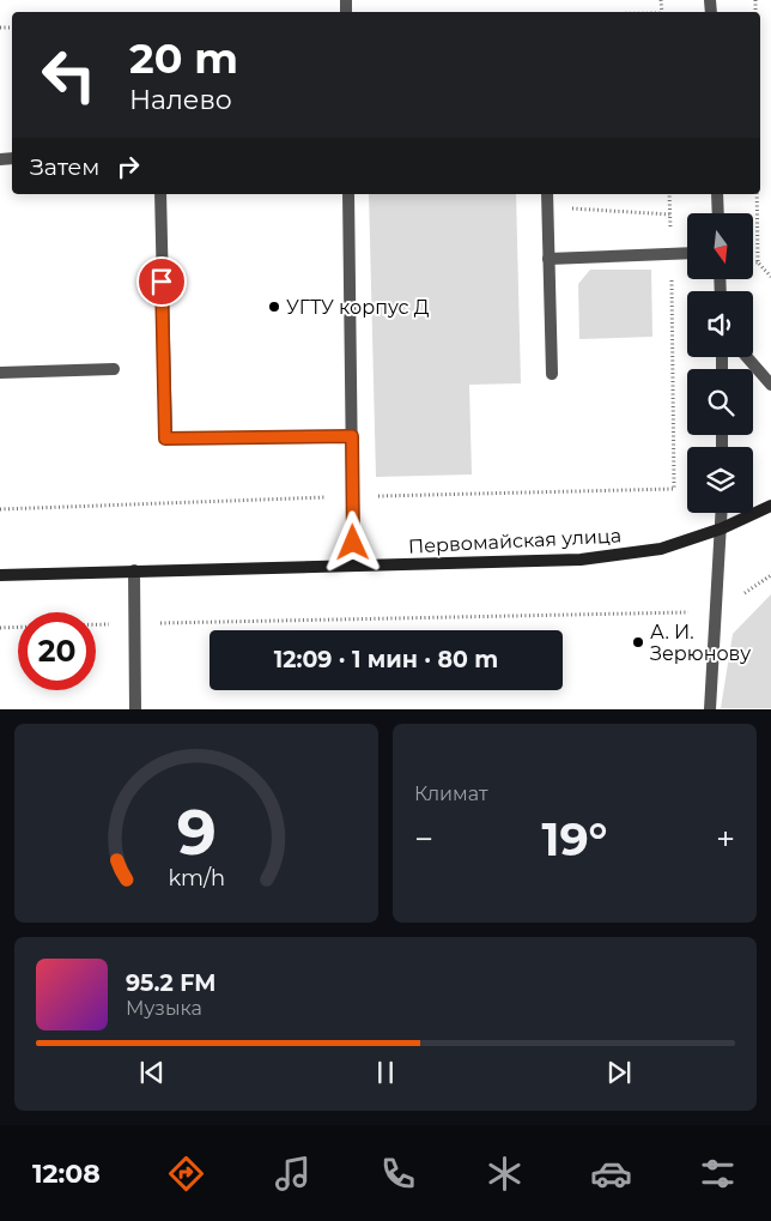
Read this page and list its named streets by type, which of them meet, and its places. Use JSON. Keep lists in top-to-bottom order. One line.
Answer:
{"streets":{"main road":["Первомайская улица"]},"places":["УГТУ корпус Д","А. И. Зерюнову"],"north":"bottom","page":{"turn":["20 m","Налево"],"then":"Затем","limit":"20","trip":"12:09 · 1 мин · 80 m","tile":"Климат","heat":["−","19°","+"],"song":["95.2 FM","Музыка"],"tabs":"12:08","gauge":["9","km/h"]}}
